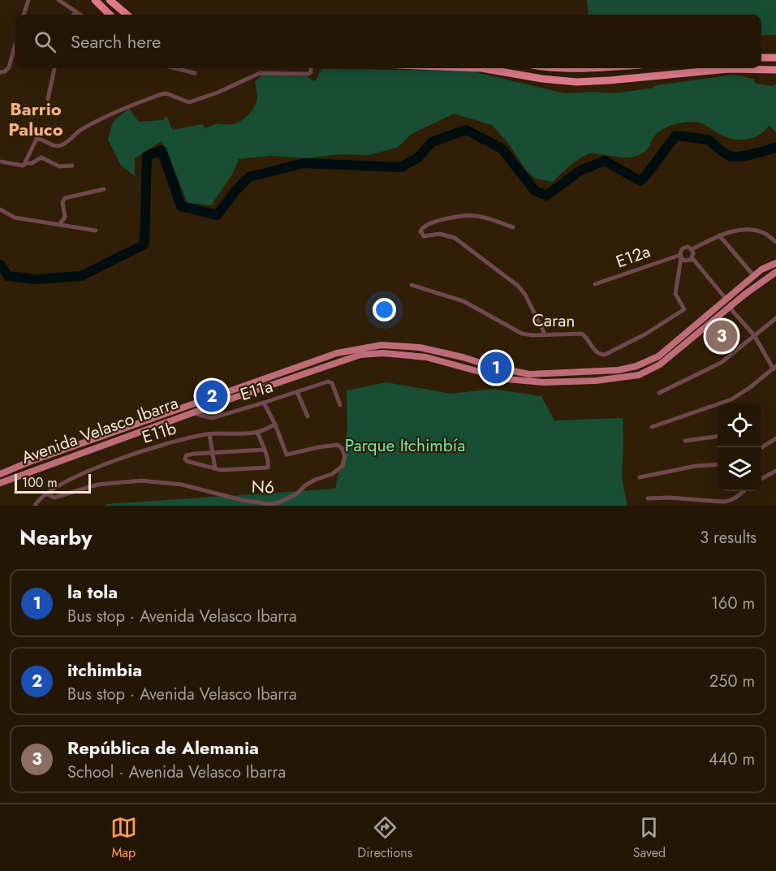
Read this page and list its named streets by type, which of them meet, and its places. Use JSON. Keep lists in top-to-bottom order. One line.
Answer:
{"streets":{"main road":["Avenida Velasco Ibarra"],"street":["E12a","Caran","E11a","E11b","N6"]},"crossings":[["E12a","Caran"],["E11a","Avenida Velasco Ibarra"],["E11a","N6"],["E11b","N6"]],"districts":["Barrio Paluco"],"parks":["Parque Itchimbía"],"scale_bar":"100 m","page":{"search":"Search here","pins":["3","1","2"],"scale":"100 m","heading":["Nearby","3 results"],"list":[{"mark":"1","name":"la tola","note":"Bus stop · Avenida Velasco Ibarra","value":"160 m"},{"mark":"2","name":"itchimbia","note":"Bus stop · Avenida Velasco Ibarra","value":"250 m"},{"mark":"3","name":"República de Alemania","note":"School · Avenida Velasco Ibarra","value":"440 m"}],"nav":["Map","Directions","Saved"]}}
